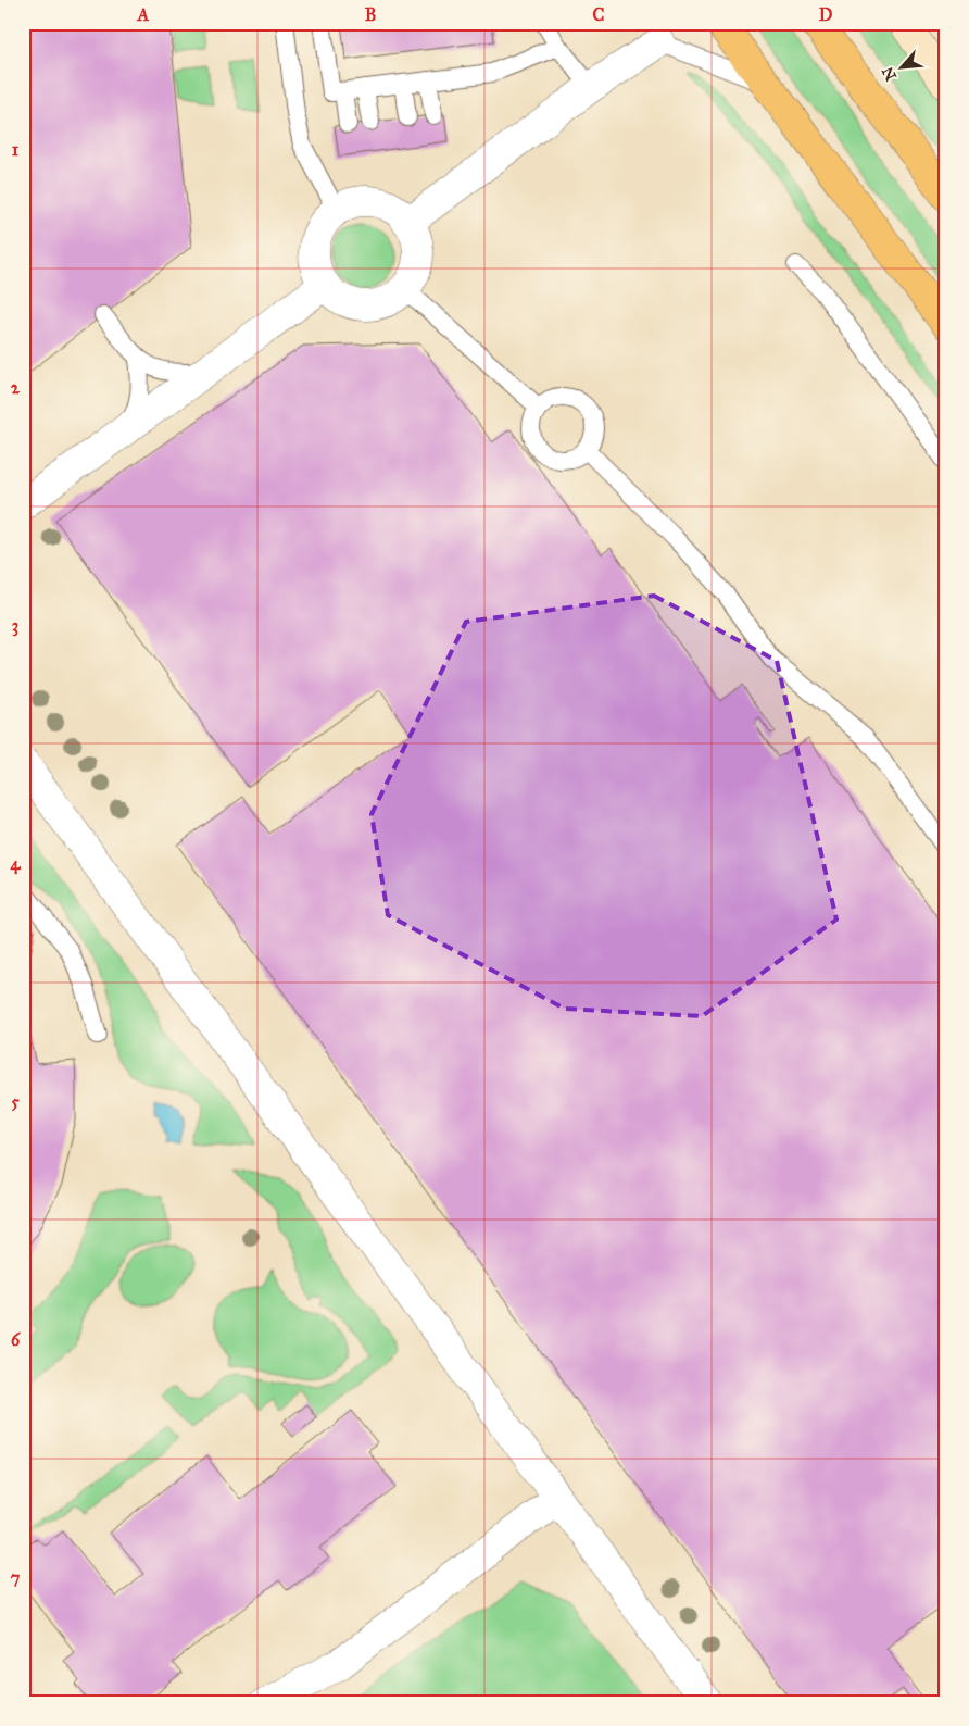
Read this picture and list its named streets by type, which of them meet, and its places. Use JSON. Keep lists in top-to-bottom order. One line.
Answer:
{"north":"bottom left","grid":{"columns":["A","B","C","D"],"rows":["1","2","3","4","5","6","7"]}}
